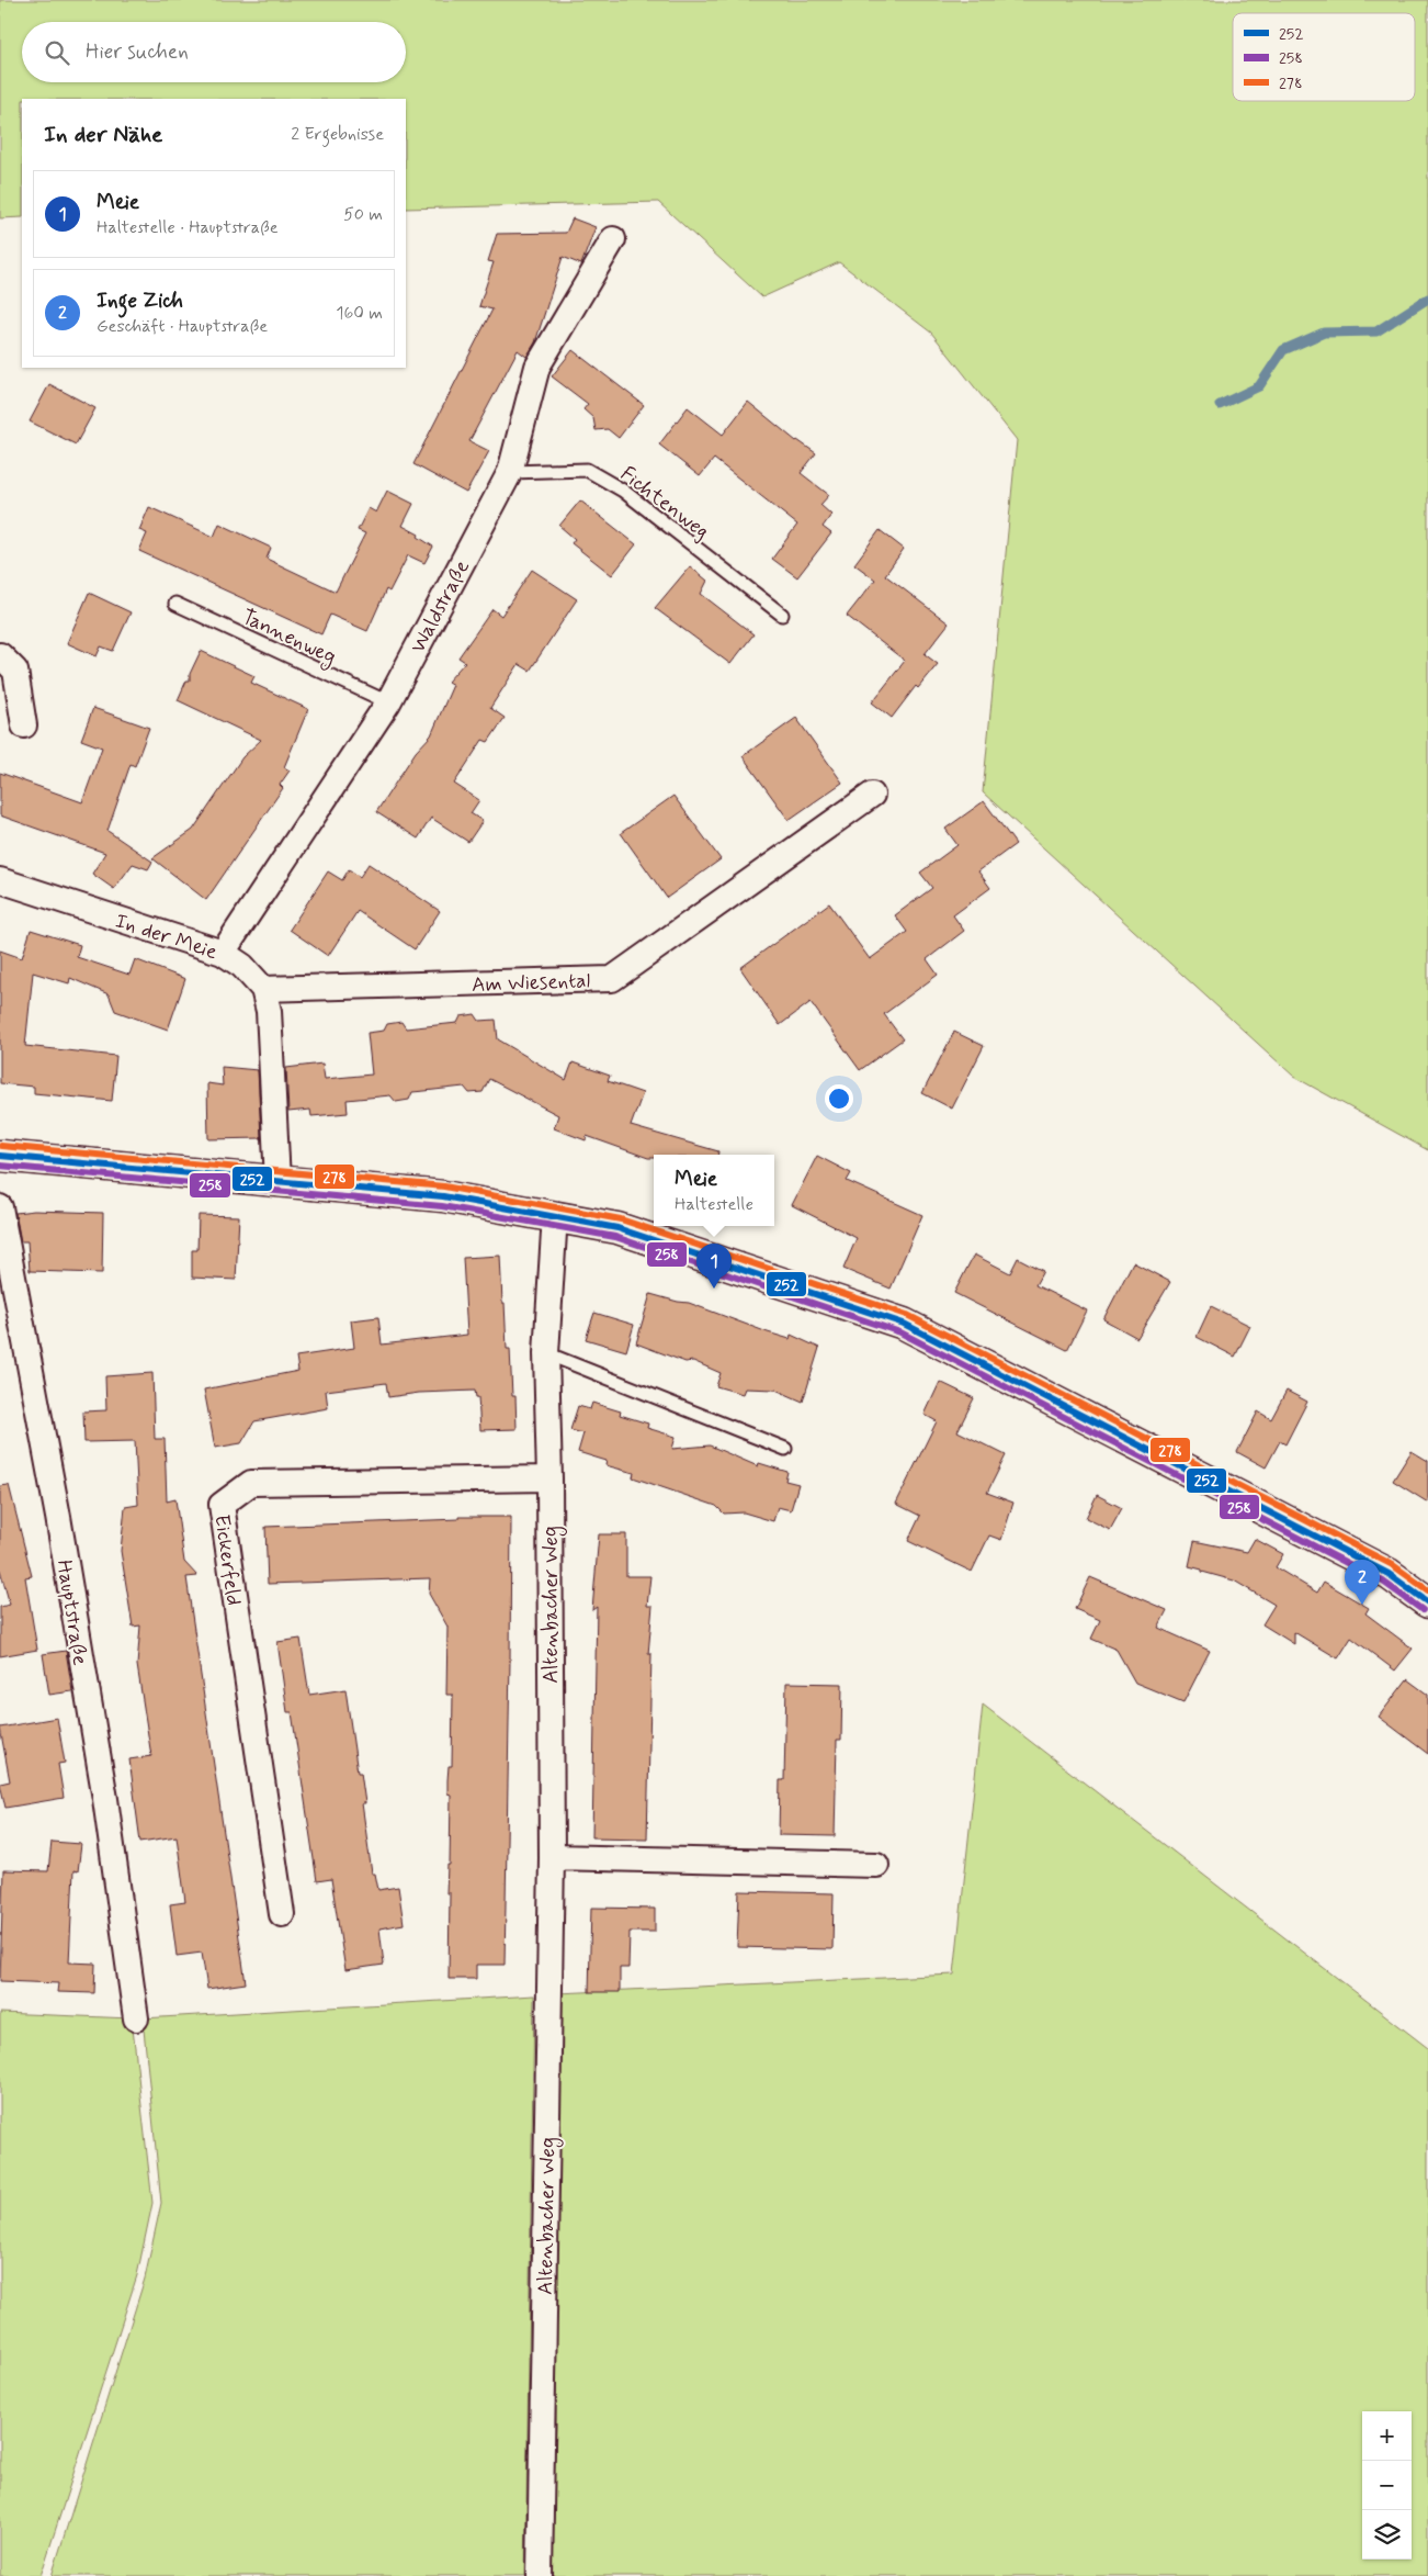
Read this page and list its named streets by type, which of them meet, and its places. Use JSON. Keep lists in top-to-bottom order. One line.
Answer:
{"streets":{"street":["Waldstraße","In der Meie","Am Wiesental","Eickerfeld","Altenbacher Weg","Hauptstraße"],"lane":["Fichtenweg","Tannenweg"]},"crossings":[["Fichtenweg","Waldstraße"],["Waldstraße","Tannenweg"],["Waldstraße","In der Meie"],["In der Meie","Am Wiesental"],["Eickerfeld","Altenbacher Weg"]],"lines":["transit line 278","transit line 252","transit line 258"],"legend":["252","258","278"],"page":{"search":"Hier suchen","heading":["In der Nähe","2 Ergebnisse"],"list":[{"mark":"1","name":"Meie","note":"Haltestelle · Hauptstraße","value":"50 m"},{"mark":"2","name":"Inge Zich","note":"Geschäft · Hauptstraße","value":"160 m"}],"popup":["Meie","Haltestelle"],"pins":["1","2"],"map_buttons":["+","−"]}}
